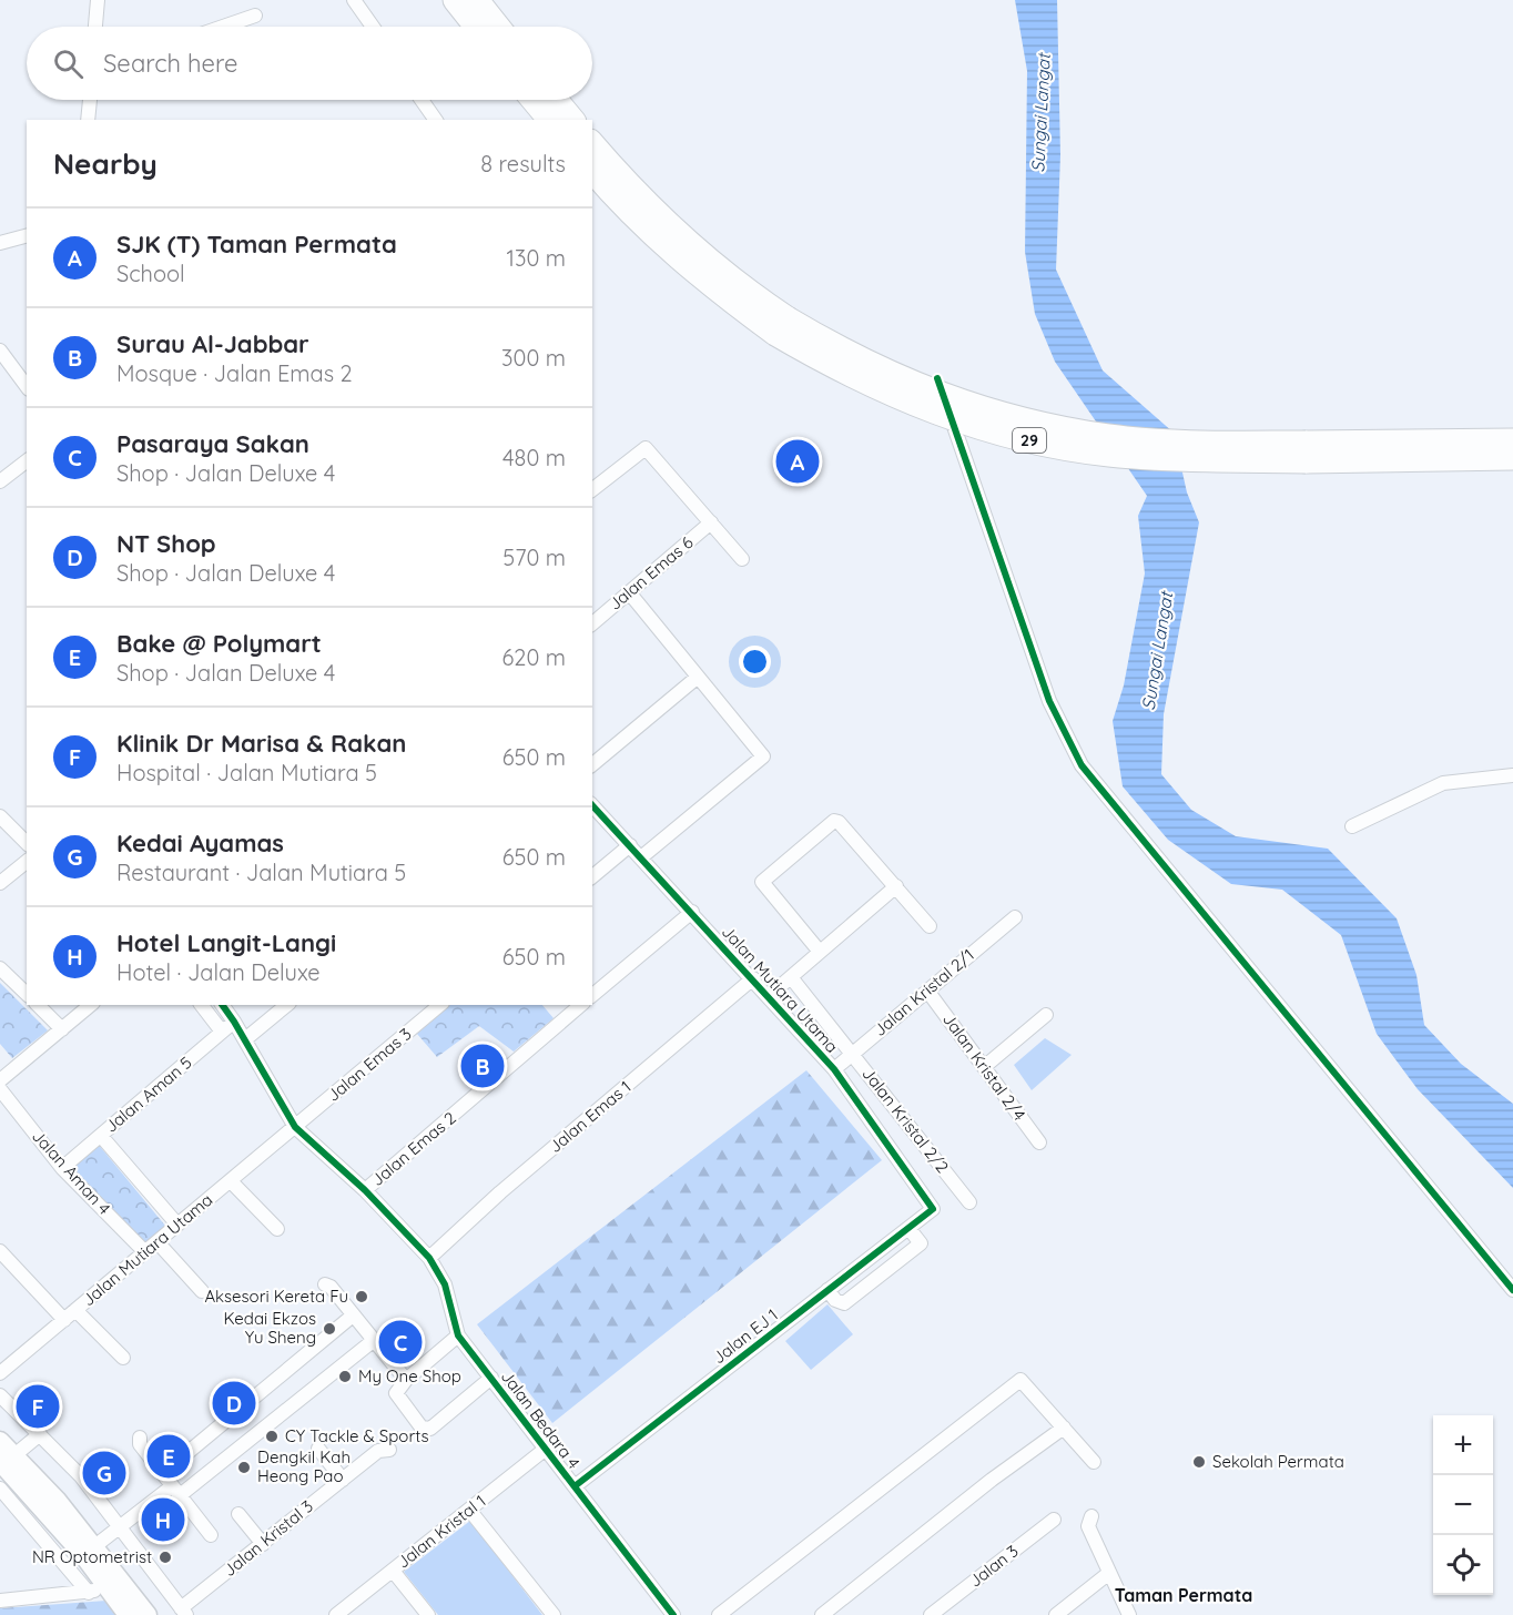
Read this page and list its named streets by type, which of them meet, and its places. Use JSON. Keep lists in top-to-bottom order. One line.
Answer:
{"streets":{"highway":["29"],"street":["Jalan Emas 6","Jalan Mutiara Utama","Jalan Kristal 2/1","Jalan Emas 3","Jalan Kristal 2/4","Jalan Aman 5","Jalan Emas 1","Jalan Kristal 2/2","Jalan Emas 2","Jalan Aman 4","Jalan EJ 1","Jalan Bedara 4","Jalan Kristal 1","Jalan Kristal 3","Jalan 3"]},"crossings":[["Jalan Mutiara Utama","Jalan Kristal 2/1"],["Jalan Mutiara Utama","Jalan Emas 3"],["Jalan Mutiara Utama","Jalan Emas 1"],["Jalan Mutiara Utama","Jalan Aman 4"],["Jalan Mutiara Utama","Jalan EJ 1"],["Jalan Kristal 2/1","Jalan Kristal 2/4"],["Jalan Kristal 2/1","Jalan Kristal 2/2"],["Jalan Aman 5","Jalan Aman 4"],["Jalan EJ 1","Jalan Bedara 4"],["Jalan Bedara 4","Jalan Kristal 1"]],"districts":["Taman Permata"],"water":["Sungai Langat"],"places":["Aksesori Kereta Fu","Kedai Ekzos Yu Sheng","My One Shop","CY Tackle & Sports","Sekolah Permata","Dengkil Kah Heong Pao","NR Optometrist"],"page":{"search":"Search here","heading":["Nearby","8 results"],"list":[{"mark":"A","name":"SJK (T) Taman Permata","note":"School","value":"130 m"},{"mark":"B","name":"Surau Al-Jabbar","note":"Mosque · Jalan Emas 2","value":"300 m"},{"mark":"C","name":"Pasaraya Sakan","note":"Shop · Jalan Deluxe 4","value":"480 m"},{"mark":"D","name":"NT Shop","note":"Shop · Jalan Deluxe 4","value":"570 m"},{"mark":"E","name":"Bake @ Polymart","note":"Shop · Jalan Deluxe 4","value":"620 m"},{"mark":"F","name":"Klinik Dr Marisa & Rakan","note":"Hospital · Jalan Mutiara 5","value":"650 m"},{"mark":"G","name":"Kedai Ayamas","note":"Restaurant · Jalan Mutiara 5","value":"650 m"},{"mark":"H","name":"Hotel Langit-Langi","note":"Hotel · Jalan Deluxe","value":"650 m"}],"pins":["A","B","C","D","F","E","G","H"],"map_buttons":["+","−"]}}
